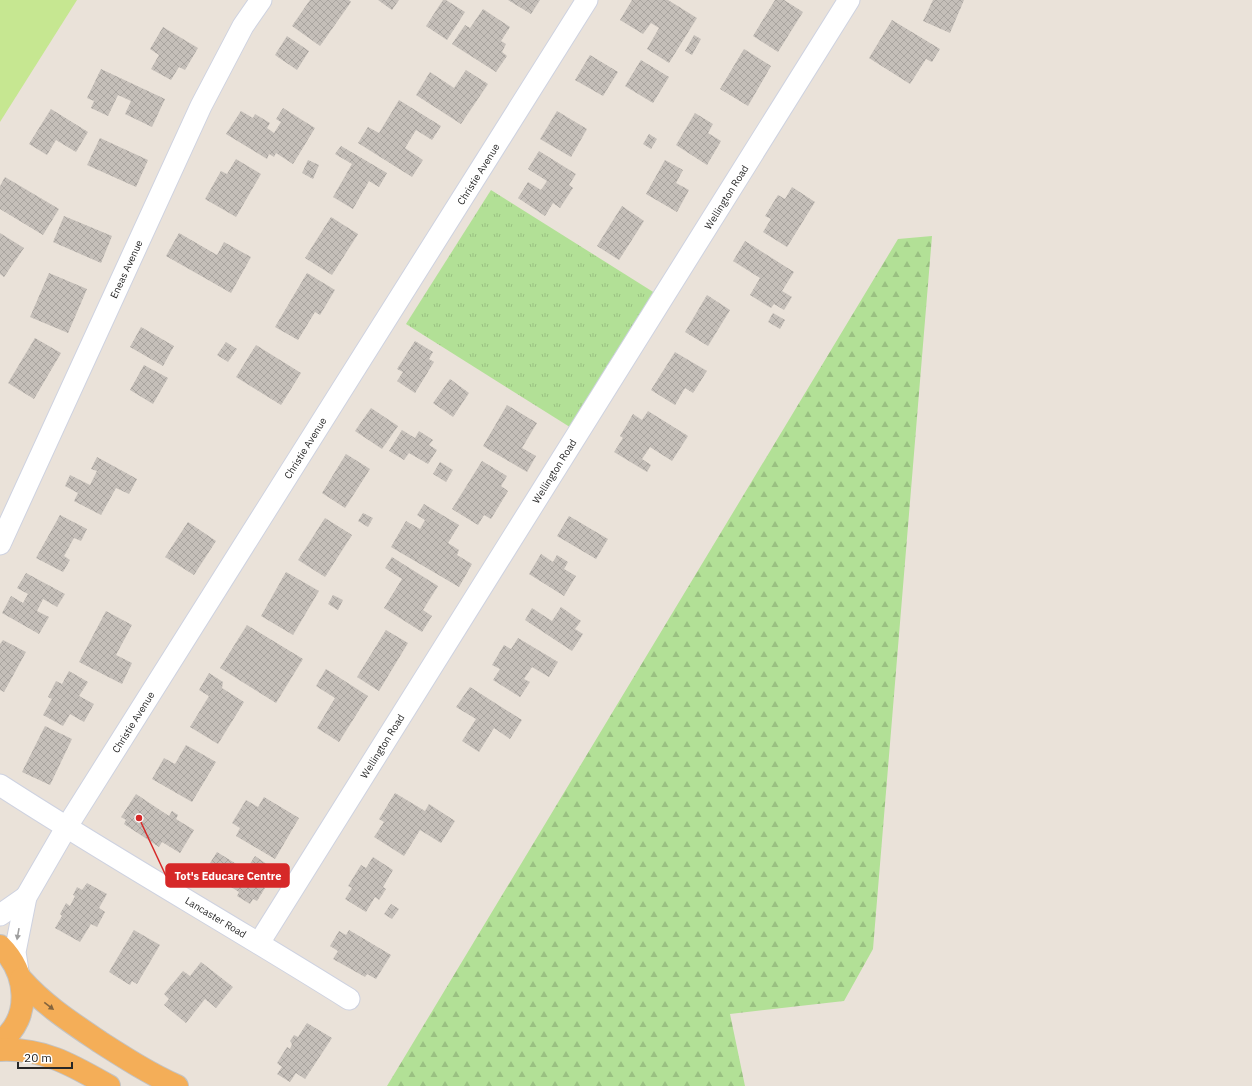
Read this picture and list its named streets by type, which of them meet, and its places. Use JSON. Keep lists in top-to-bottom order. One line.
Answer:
{"streets":{"street":["Christie Avenue","Wellington Road","Eneas Avenue","Lancaster Road"]},"crossings":[["Christie Avenue","Lancaster Road"],["Wellington Road","Lancaster Road"]],"places":["Tot's Educare Centre"],"scale_bar":"20 m"}
